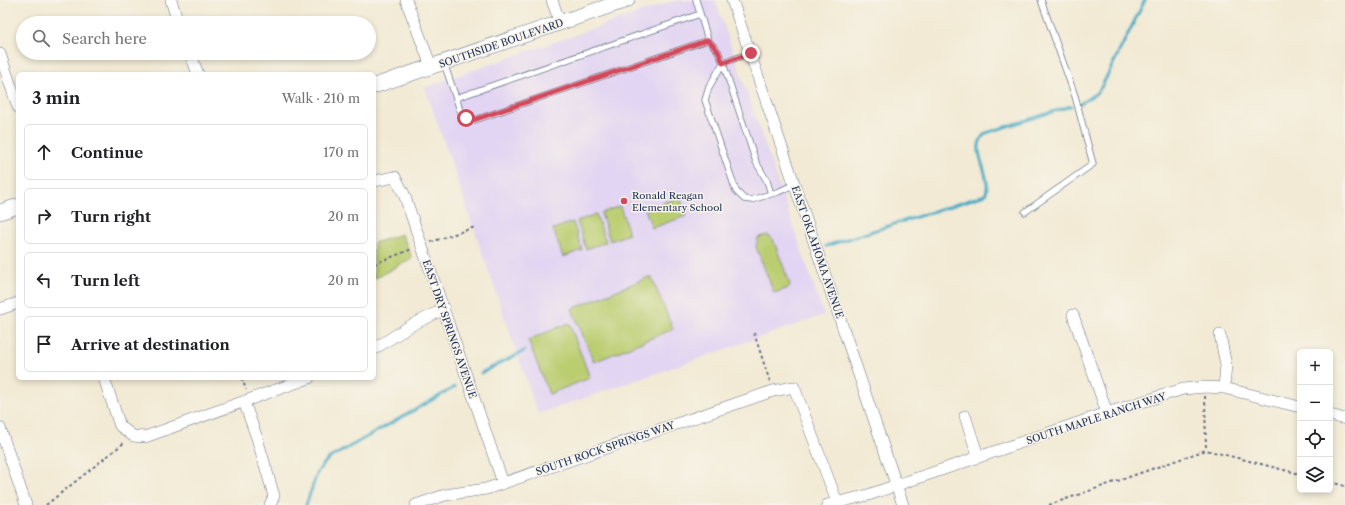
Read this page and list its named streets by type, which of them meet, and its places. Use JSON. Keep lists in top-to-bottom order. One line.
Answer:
{"streets":{"main road":["SOUTHSIDE BOULEVARD"],"street":["EAST OKLAHOMA AVENUE","EAST DRY SPRINGS AVENUE","SOUTH MAPLE RANCH WAY","SOUTH ROCK SPRINGS WAY"]},"crossings":[["EAST OKLAHOMA AVENUE","SOUTH MAPLE RANCH WAY"],["EAST DRY SPRINGS AVENUE","SOUTH ROCK SPRINGS WAY"],["SOUTH MAPLE RANCH WAY","SOUTH ROCK SPRINGS WAY"]],"places":["Ronald Reagan Elementary School"],"page":{"search":"Search here","heading":["3 min","Walk · 210 m"],"list":[["Continue","170 m"],["Turn right","20 m"],["Turn left","20 m"],"Arrive at destination"],"map_buttons":["+","−"]}}
